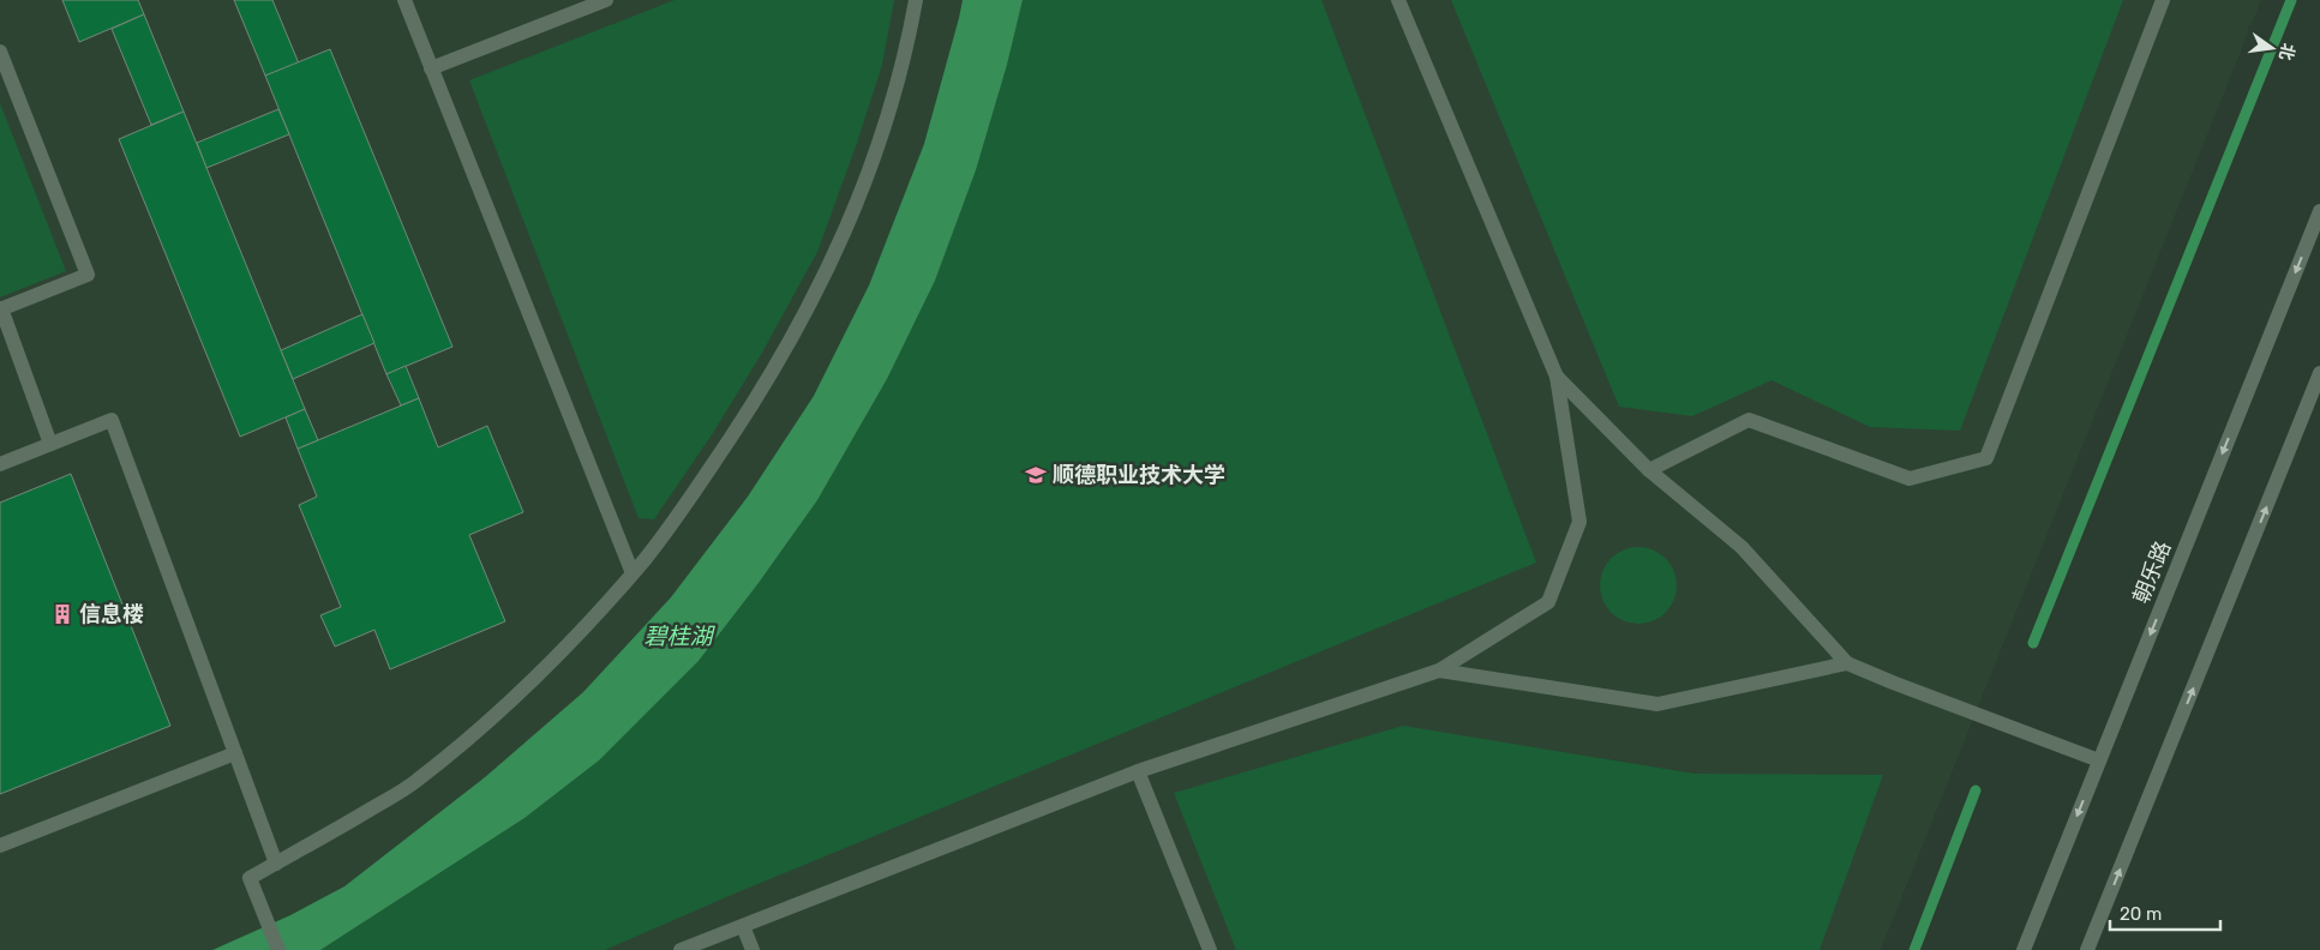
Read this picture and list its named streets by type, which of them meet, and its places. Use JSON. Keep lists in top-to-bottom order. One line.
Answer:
{"streets":{"street":["朝乐路"]},"water":["碧桂湖"],"places":{"school or university":["顺德职业技术大学"],"building":["信息楼"]},"scale_bar":"20 m","north":"right"}
